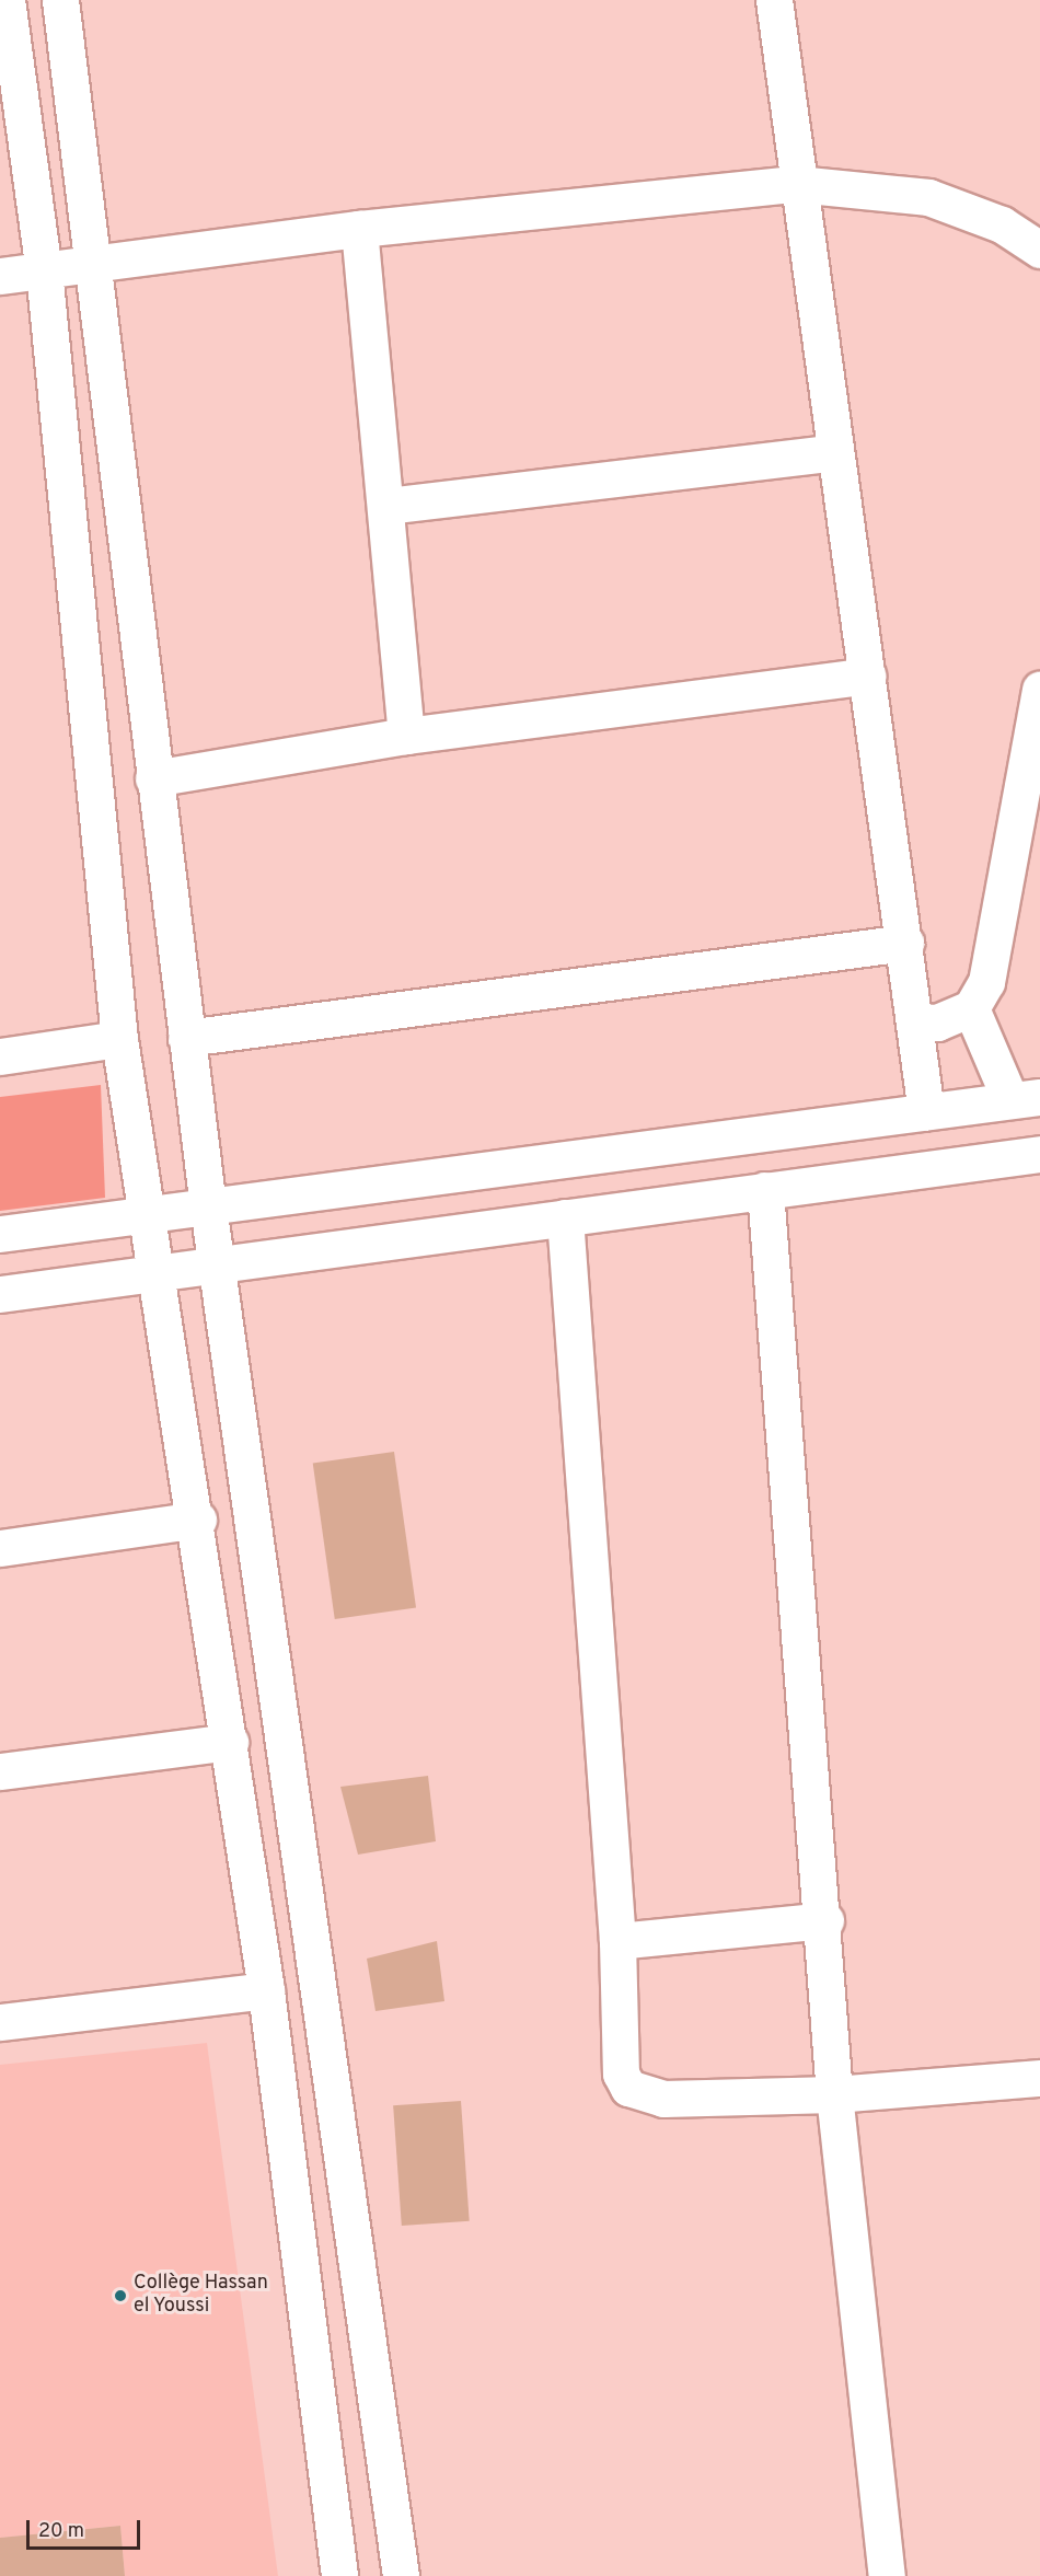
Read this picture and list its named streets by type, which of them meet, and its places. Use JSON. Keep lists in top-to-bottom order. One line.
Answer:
{"places":["Collège Hassan el Youssi"],"scale_bar":"20 m"}
